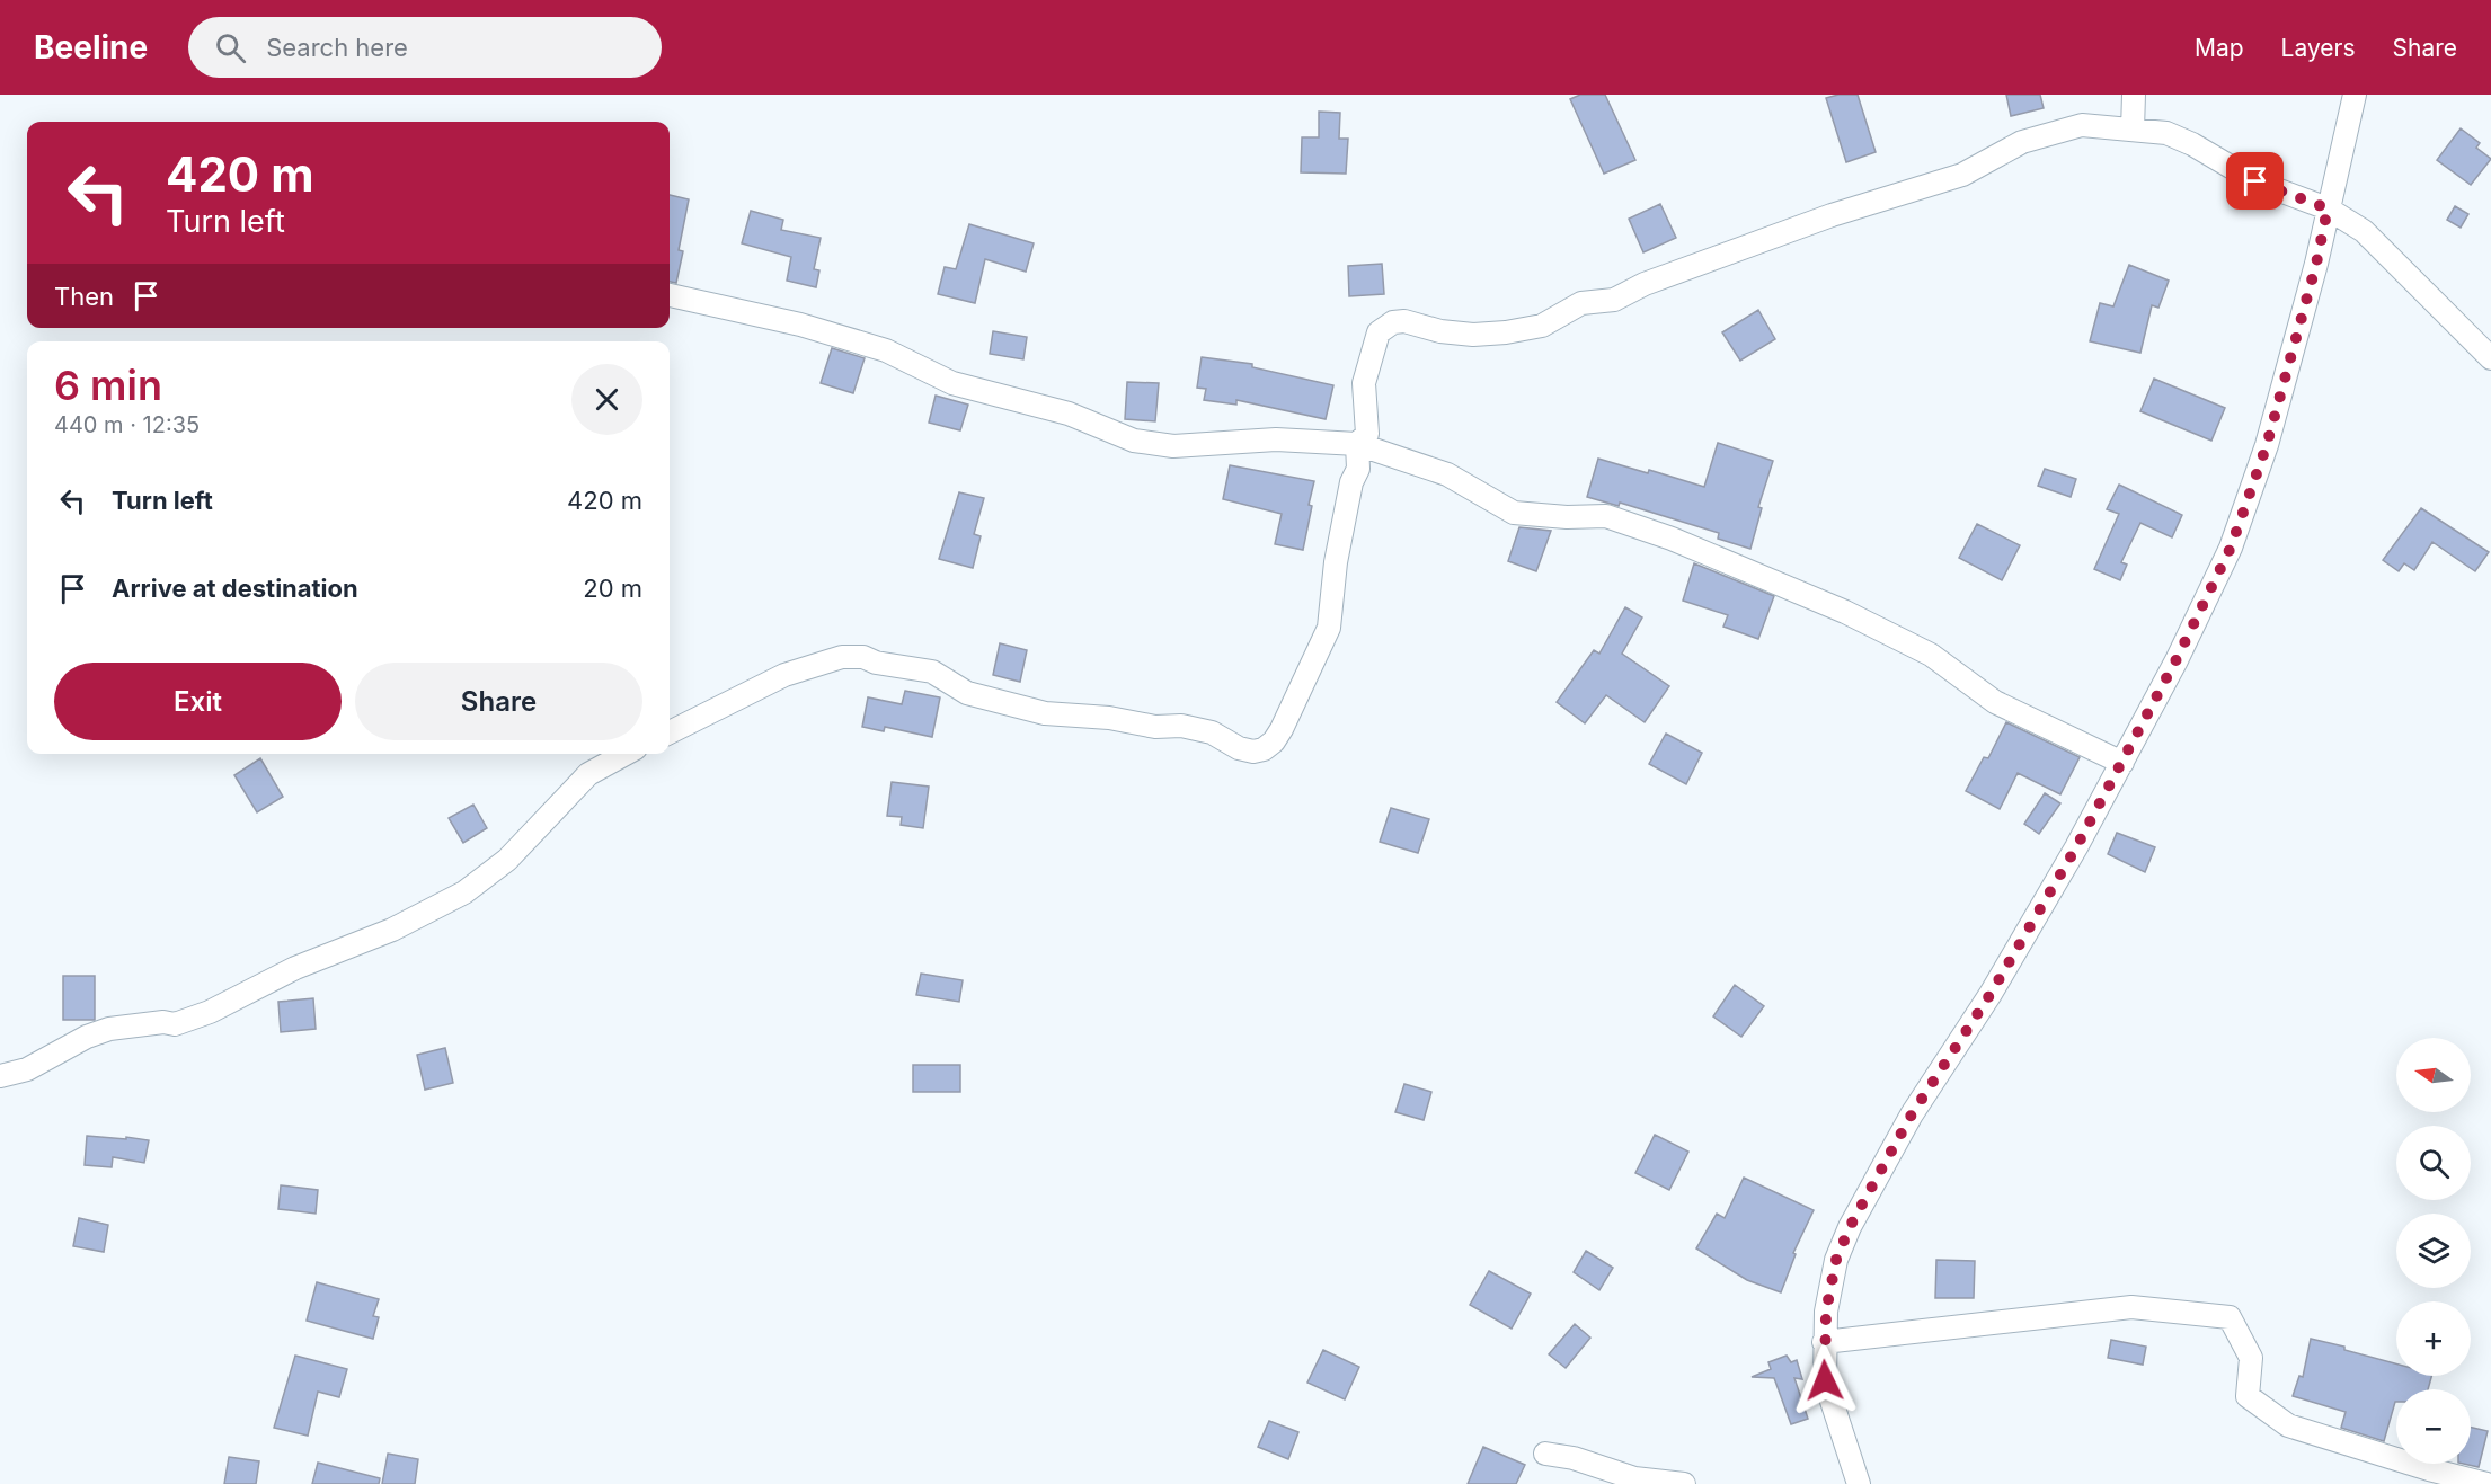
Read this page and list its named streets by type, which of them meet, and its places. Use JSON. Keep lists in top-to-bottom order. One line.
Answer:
{"north":"left","page":{"header":"Beeline","search":"Search here","nav":["Map","Layers","Share"],"turn":["420 m","Turn left"],"then":"Then","heading":["6 min","440 m · 12:35"],"list":[{"name":"Turn left","value":"420 m"},{"name":"Arrive at destination","value":"20 m"}],"buttons":["Exit","Share"],"map_buttons":["+","−"]}}
